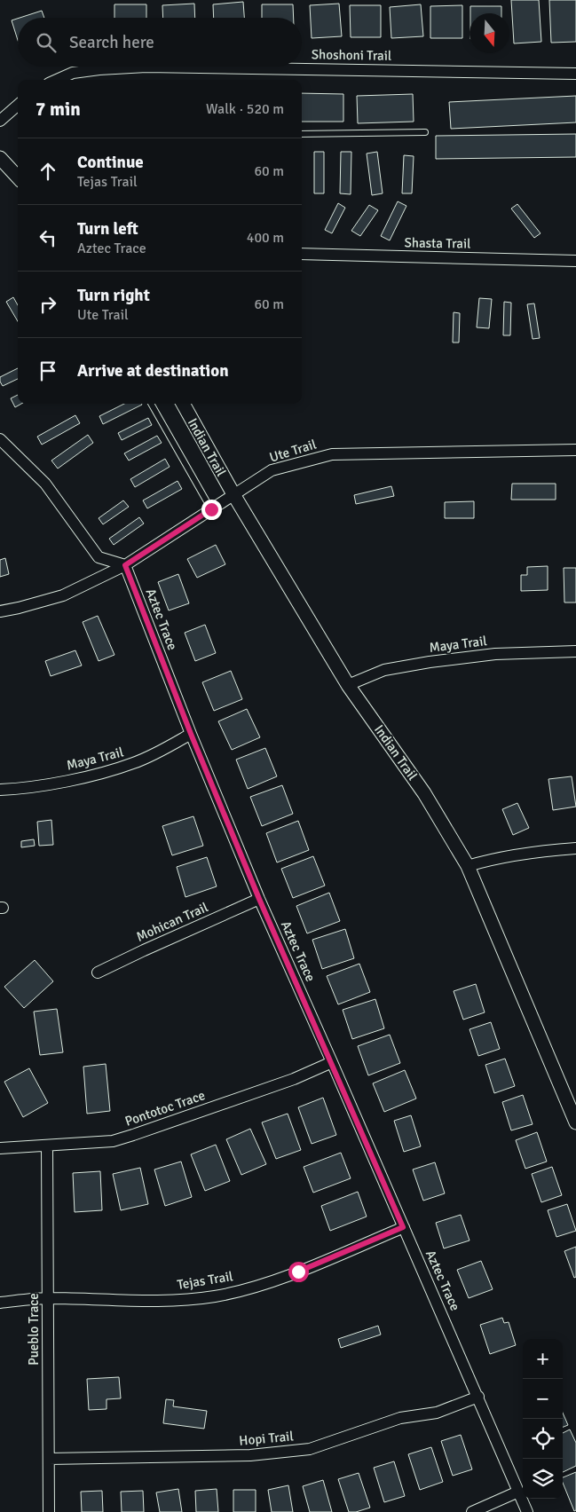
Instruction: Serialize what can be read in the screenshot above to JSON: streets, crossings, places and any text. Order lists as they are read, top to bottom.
{
  "streets": {
    "street": [
      "Shoshoni Trail",
      "Shasta Trail",
      "Indian Trail",
      "Ute Trail",
      "Aztec Trace",
      "Maya Trail",
      "Mohican Trail",
      "Pontotoc Trace",
      "Tejas Trail",
      "Pueblo Trace",
      "Hopi Trail"
    ]
  },
  "crossings": [
    ["Indian Trail", "Ute Trail"],
    ["Indian Trail", "Maya Trail"],
    ["Ute Trail", "Aztec Trace"],
    ["Aztec Trace", "Maya Trail"],
    ["Aztec Trace", "Mohican Trail"],
    ["Aztec Trace", "Pontotoc Trace"],
    ["Aztec Trace", "Tejas Trail"],
    ["Aztec Trace", "Hopi Trail"],
    ["Pontotoc Trace", "Pueblo Trace"],
    ["Tejas Trail", "Pueblo Trace"],
    ["Pueblo Trace", "Hopi Trail"]
  ],
  "north": "bottom",
  "page": {
    "search": "Search here",
    "heading": ["7 min", "Walk · 520 m"],
    "list": [
      ["Continue", "Tejas Trail", "60 m"],
      ["Turn left", "Aztec Trace", "400 m"],
      ["Turn right", "Ute Trail", "60 m"],
      "Arrive at destination"
    ],
    "map_buttons": ["+", "−"]
  }
}
